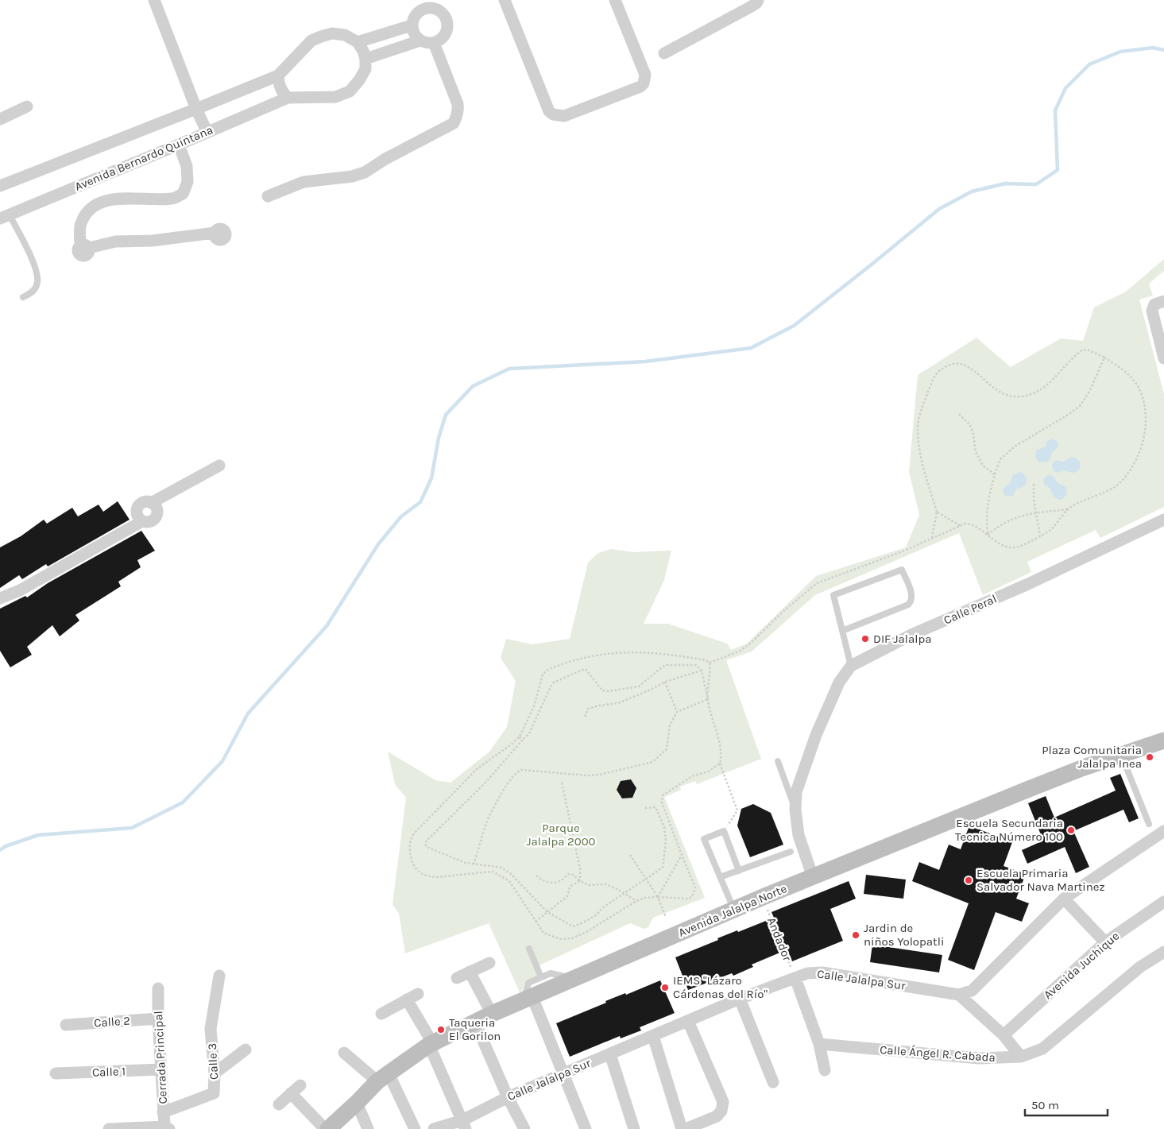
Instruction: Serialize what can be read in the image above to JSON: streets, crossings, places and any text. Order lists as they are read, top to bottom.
{
  "streets": {
    "street": [
      "Avenida Bernardo Quintana",
      "Calle Peral",
      "Avenida Jalalpa Norte",
      "Avenida Juchique",
      "Calle Jalalpa Sur",
      "Calle 2",
      "Calle Ángel R. Cabada",
      "Cerrada Principal",
      "Calle 3",
      "Calle 1"
    ],
    "path": ["Andador"]
  },
  "crossings": [
    ["Calle Peral", "Avenida Jalalpa Norte"],
    ["Andador", "Calle Jalalpa Sur"],
    ["Calle 2", "Cerrada Principal"],
    ["Cerrada Principal", "Calle 3"],
    ["Cerrada Principal", "Calle 1"]
  ],
  "parks": ["Parque Jalalpa 2000"],
  "places": [
    "DIF Jalalpa",
    "Plaza Comunitaria Jalalpa Inea",
    "Escuela Secundaria Tecnica Número 100",
    "Escuela Primaria Salvador Nava Martinez",
    "Jardin de niños Yolopatli",
    "IEMS \"Lázaro Cárdenas del Río\"",
    "Taqueria El Gorilon"
  ],
  "scale_bar": "50 m"
}
